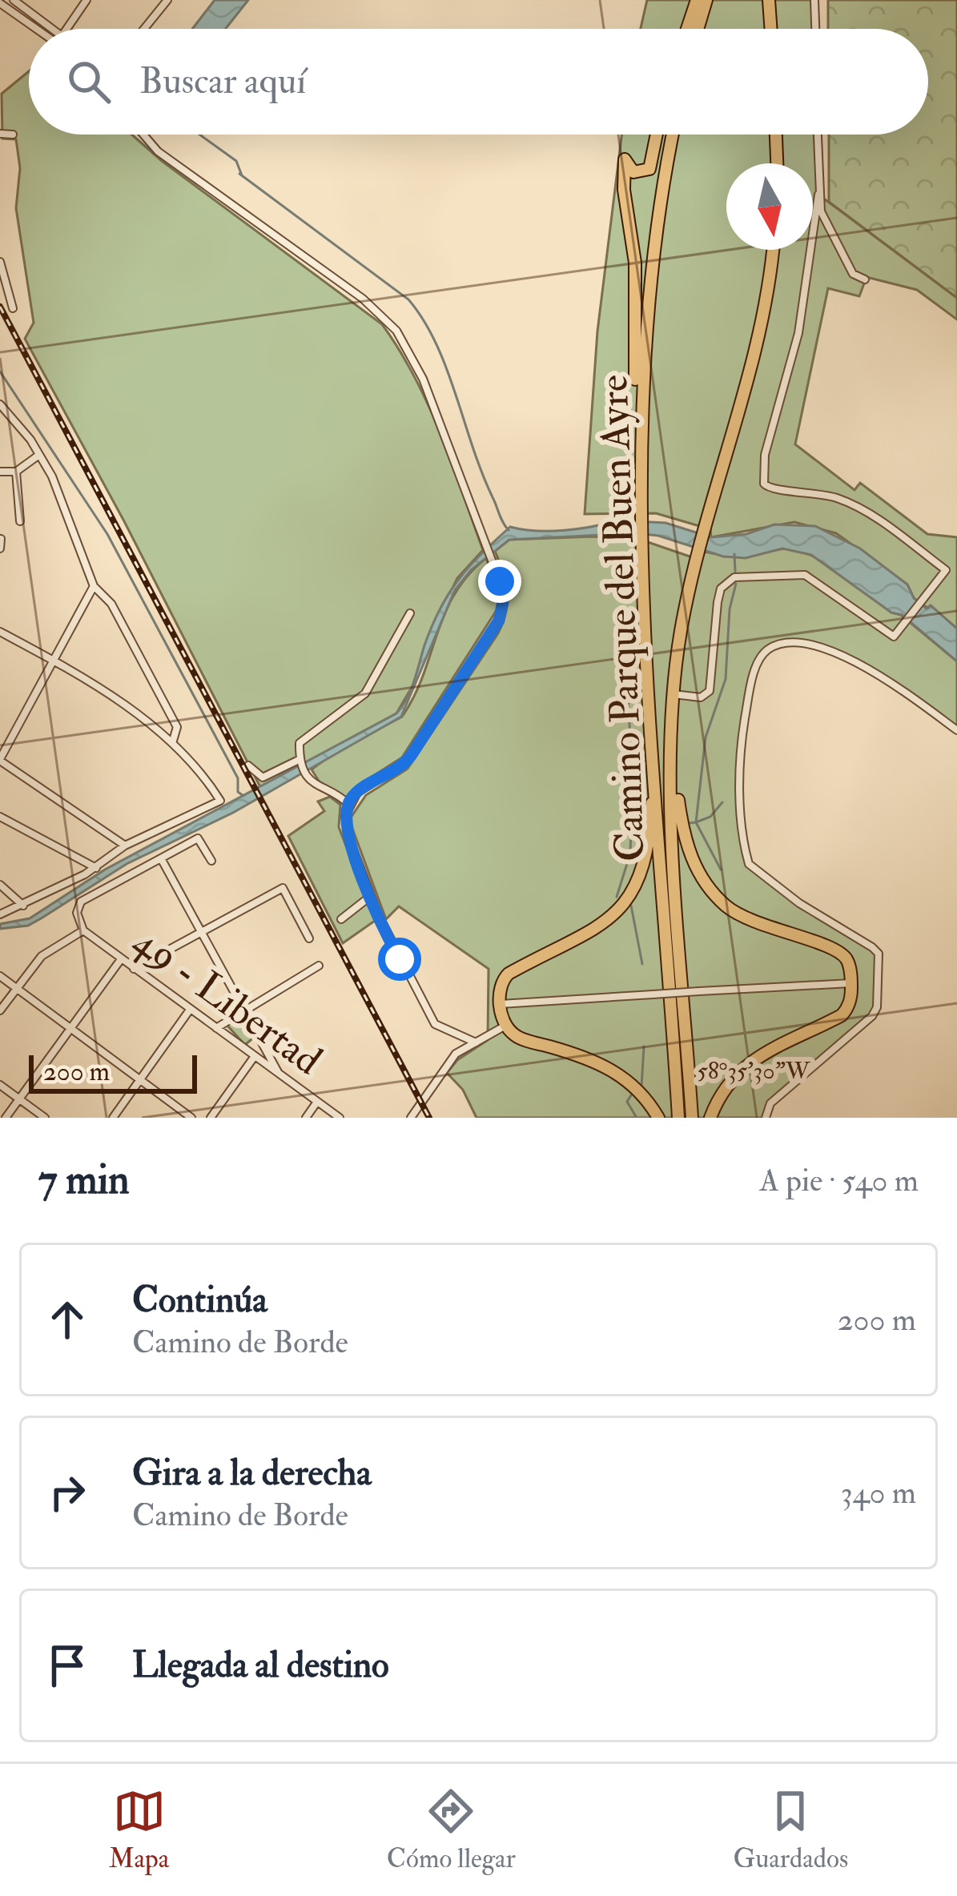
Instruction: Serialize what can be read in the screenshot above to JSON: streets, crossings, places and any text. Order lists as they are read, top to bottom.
{
  "streets": {
    "highway": ["Camino Parque del Buen Ayre"],
    "street": ["49 - Libertad"]
  },
  "scale_bar": "200 m",
  "north": "bottom",
  "page": {
    "search": "Buscar aquí",
    "scale": "200 m",
    "heading": ["7 min", "A pie · 540 m"],
    "list": [
      ["Continúa", "Camino de Borde", "200 m"],
      ["Gira a la derecha", "Camino de Borde", "340 m"],
      "Llegada al destino"
    ],
    "nav": ["Mapa", "Cómo llegar", "Guardados"]
  },
  "coordinates": ["58°35'30\"W"]
}
